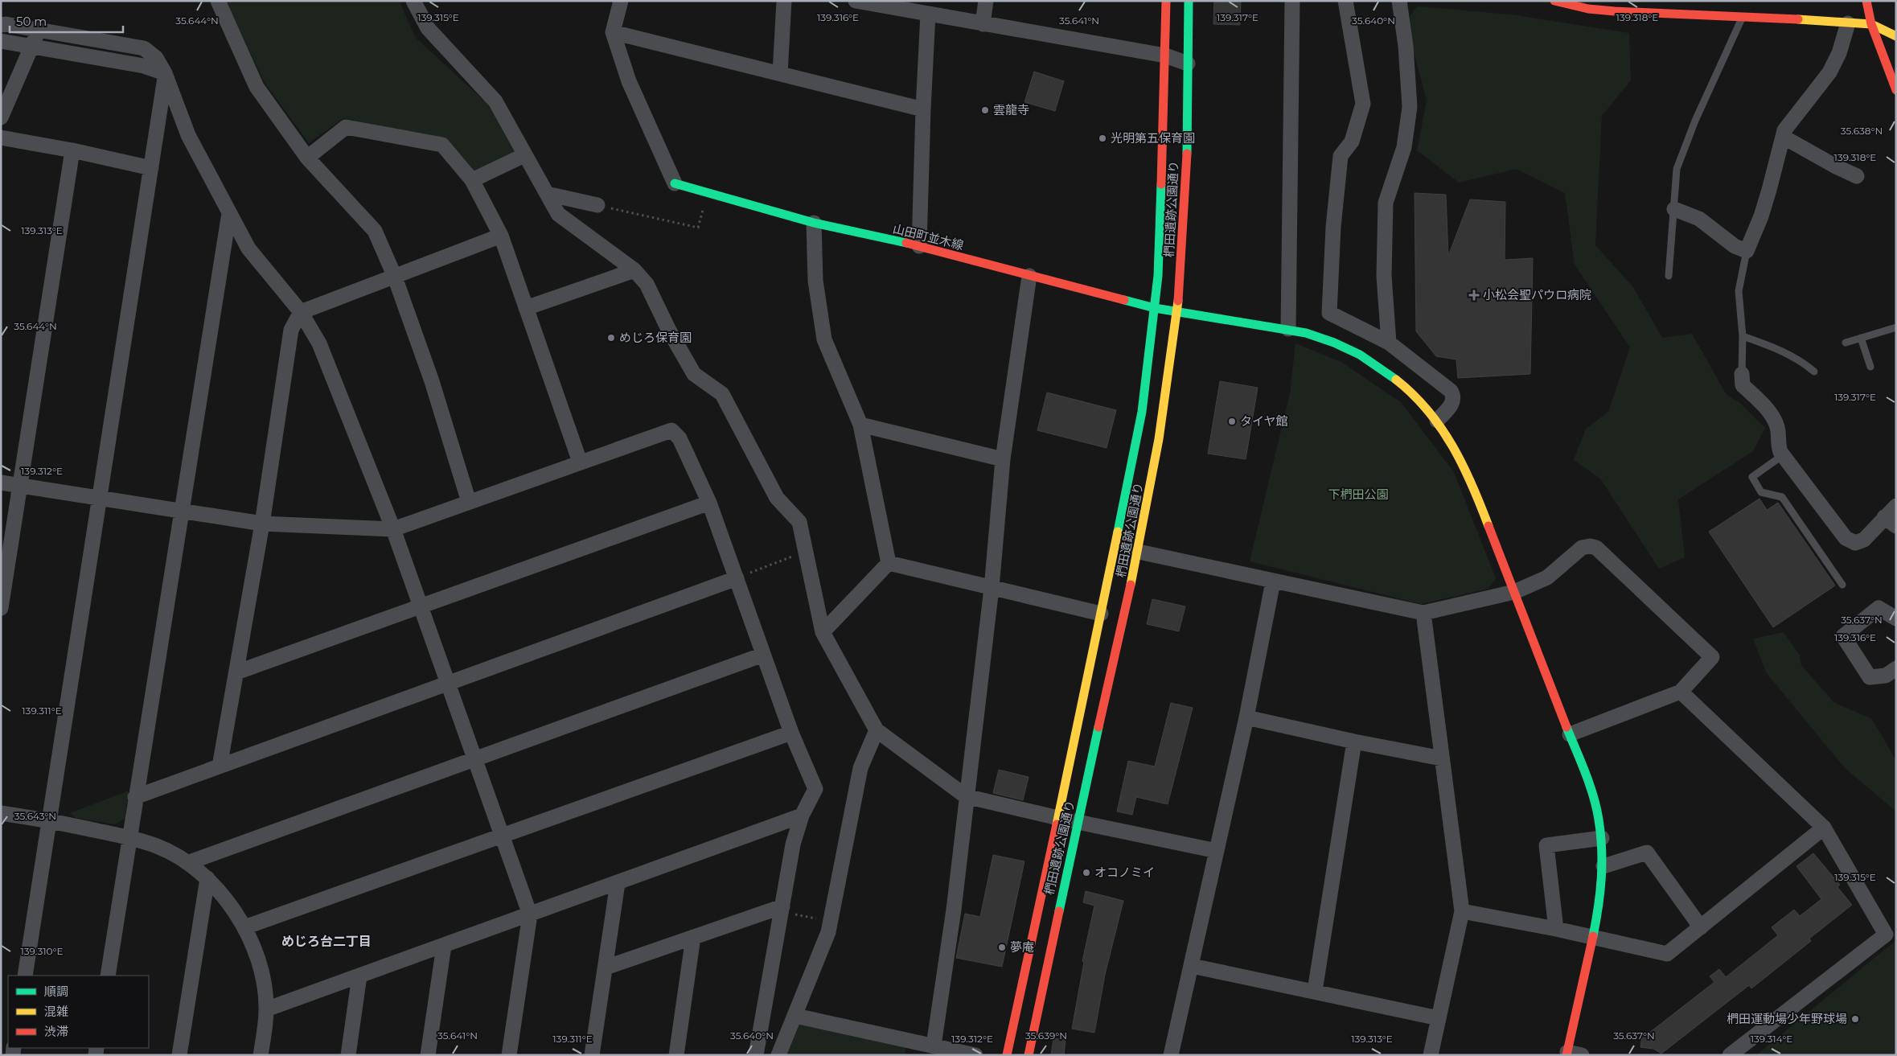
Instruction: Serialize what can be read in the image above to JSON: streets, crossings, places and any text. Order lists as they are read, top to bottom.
{
  "streets": {
    "street": ["椚田遺跡公園通り", "山田町並木線"]
  },
  "crossings": [
    ["椚田遺跡公園通り", "山田町並木線"]
  ],
  "districts": ["めじろ台二丁目"],
  "parks": ["下椚田公園"],
  "places": {
    "other": [
      "雲龍寺",
      "光明第五保育園",
      "めじろ保育園",
      "タイヤ館",
      "オコノミイ",
      "夢庵",
      "椚田運動場少年野球場"
    ],
    "health": ["小松会聖パウロ病院"]
  },
  "legend": ["順調", "混雑", "渋滞"],
  "scale_bar": "50 m",
  "coordinates": [
    "139.315°E",
    "139.316°E",
    "139.317°E",
    "139.318°E",
    "35.644°N",
    "35.641°N",
    "35.640°N",
    "35.638°N",
    "139.313°E",
    "139.312°E",
    "35.637°N",
    "139.311°E",
    "35.643°N",
    "139.310°E",
    "35.639°N",
    "139.314°E"
  ]
}
